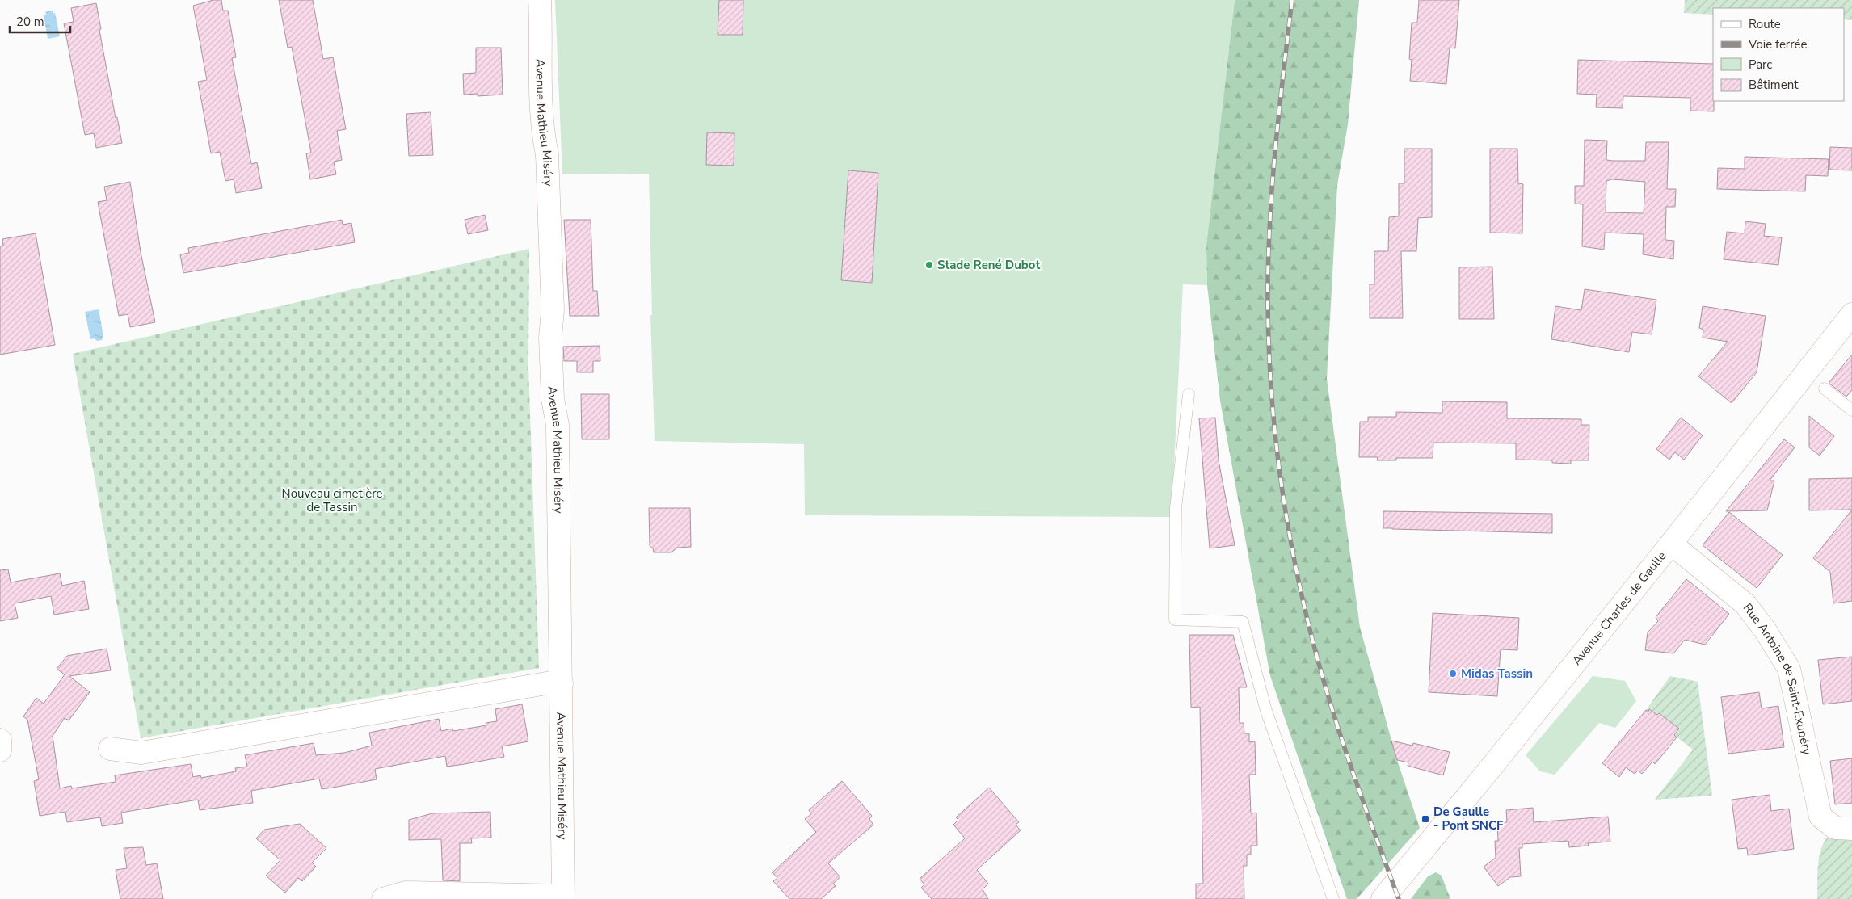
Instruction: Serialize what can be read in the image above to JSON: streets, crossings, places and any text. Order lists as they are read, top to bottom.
{
  "streets": {
    "street": ["Avenue Mathieu Miséry", "Avenue Charles de Gaulle", "Rue Antoine de Saint-Exupéry"]
  },
  "crossings": [
    ["Avenue Charles de Gaulle", "Rue Antoine de Saint-Exupéry"]
  ],
  "parks": ["Nouveau cimetière de Tassin"],
  "places": {
    "other": ["Stade René Dubot", "Midas Tassin"],
    "transit": ["De Gaulle - Pont SNCF"]
  },
  "legend": [
    "Route",
    "Voie ferrée",
    "Parc",
    "Bâtiment"
  ],
  "scale_bar": "20 m"
}
